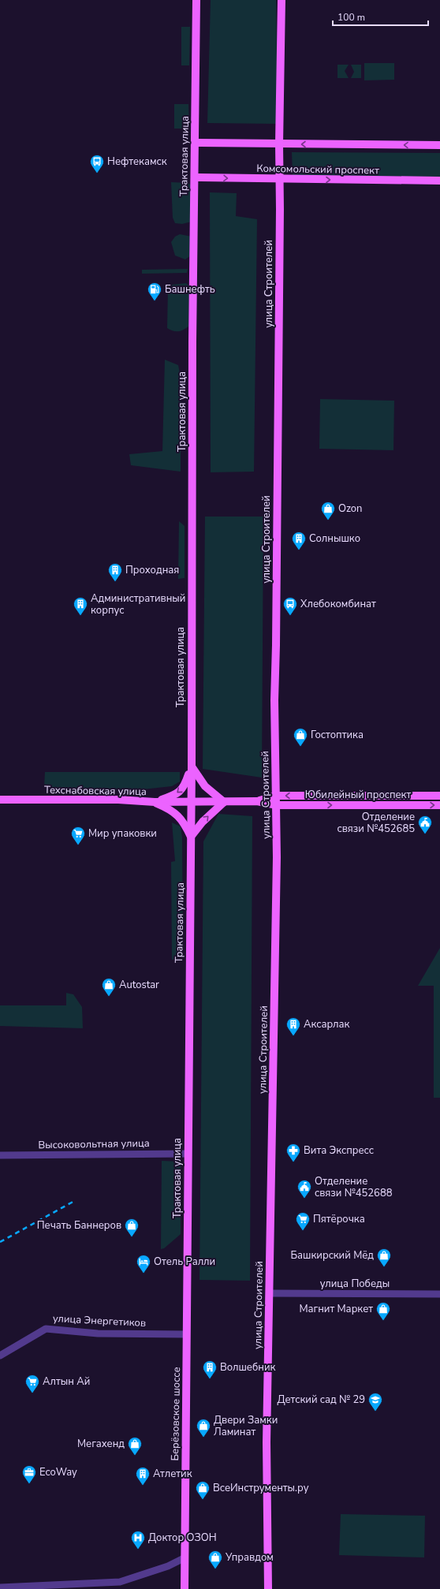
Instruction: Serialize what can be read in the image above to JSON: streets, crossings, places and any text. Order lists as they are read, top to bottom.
{
  "streets": {
    "main road": [
      "Трактовая улица",
      "Комсомольский проспект",
      "улица Строителей",
      "Техснабовская улица",
      "Юбилейный проспект",
      "Берёзовское шоссе"
    ],
    "street": ["Высоковольтная улица", "улица Победы", "улица Энергетиков"]
  },
  "crossings": [
    ["Трактовая улица", "Комсомольский проспект"],
    ["Трактовая улица", "Техснабовская улица"],
    ["Трактовая улица", "Высоковольтная улица"],
    ["Трактовая улица", "улица Энергетиков"],
    ["Трактовая улица", "Берёзовское шоссе"],
    ["Комсомольский проспект", "улица Строителей"],
    ["улица Строителей", "Юбилейный проспект"],
    ["улица Строителей", "улица Победы"],
    ["Техснабовская улица", "Юбилейный проспект"],
    ["улица Энергетиков", "Берёзовское шоссе"]
  ],
  "places": {
    "bus stop": ["Нефтекамск", "Хлебокомбинат"],
    "fuel station": ["Башнефть"],
    "shop": [
      "Ozon",
      "Гостоптика",
      "Autostar",
      "Печать Баннеров",
      "Башкирский Мёд",
      "Магнит Маркет",
      "Двери Замки Ламинат",
      "Мегахенд",
      "ВсеИнструменты.ру",
      "Управдом"
    ],
    "building": [
      "Солнышко",
      "Проходная",
      "Административный корпус",
      "Аксарлак",
      "Волшебник",
      "Атлетик"
    ],
    "public building": ["Отделение связи №452685", "Отделение связи №452688"],
    "supermarket": ["Мир упаковки", "Пятёрочка", "Алтын Ай"],
    "pharmacy": ["Вита Экспресс"],
    "hotel": ["Отель Ралли"],
    "school or university": ["Детский сад № 29"],
    "office": ["EcoWay"],
    "hospital": ["Доктор ОЗОН"]
  },
  "scale_bar": "100 m"
}
